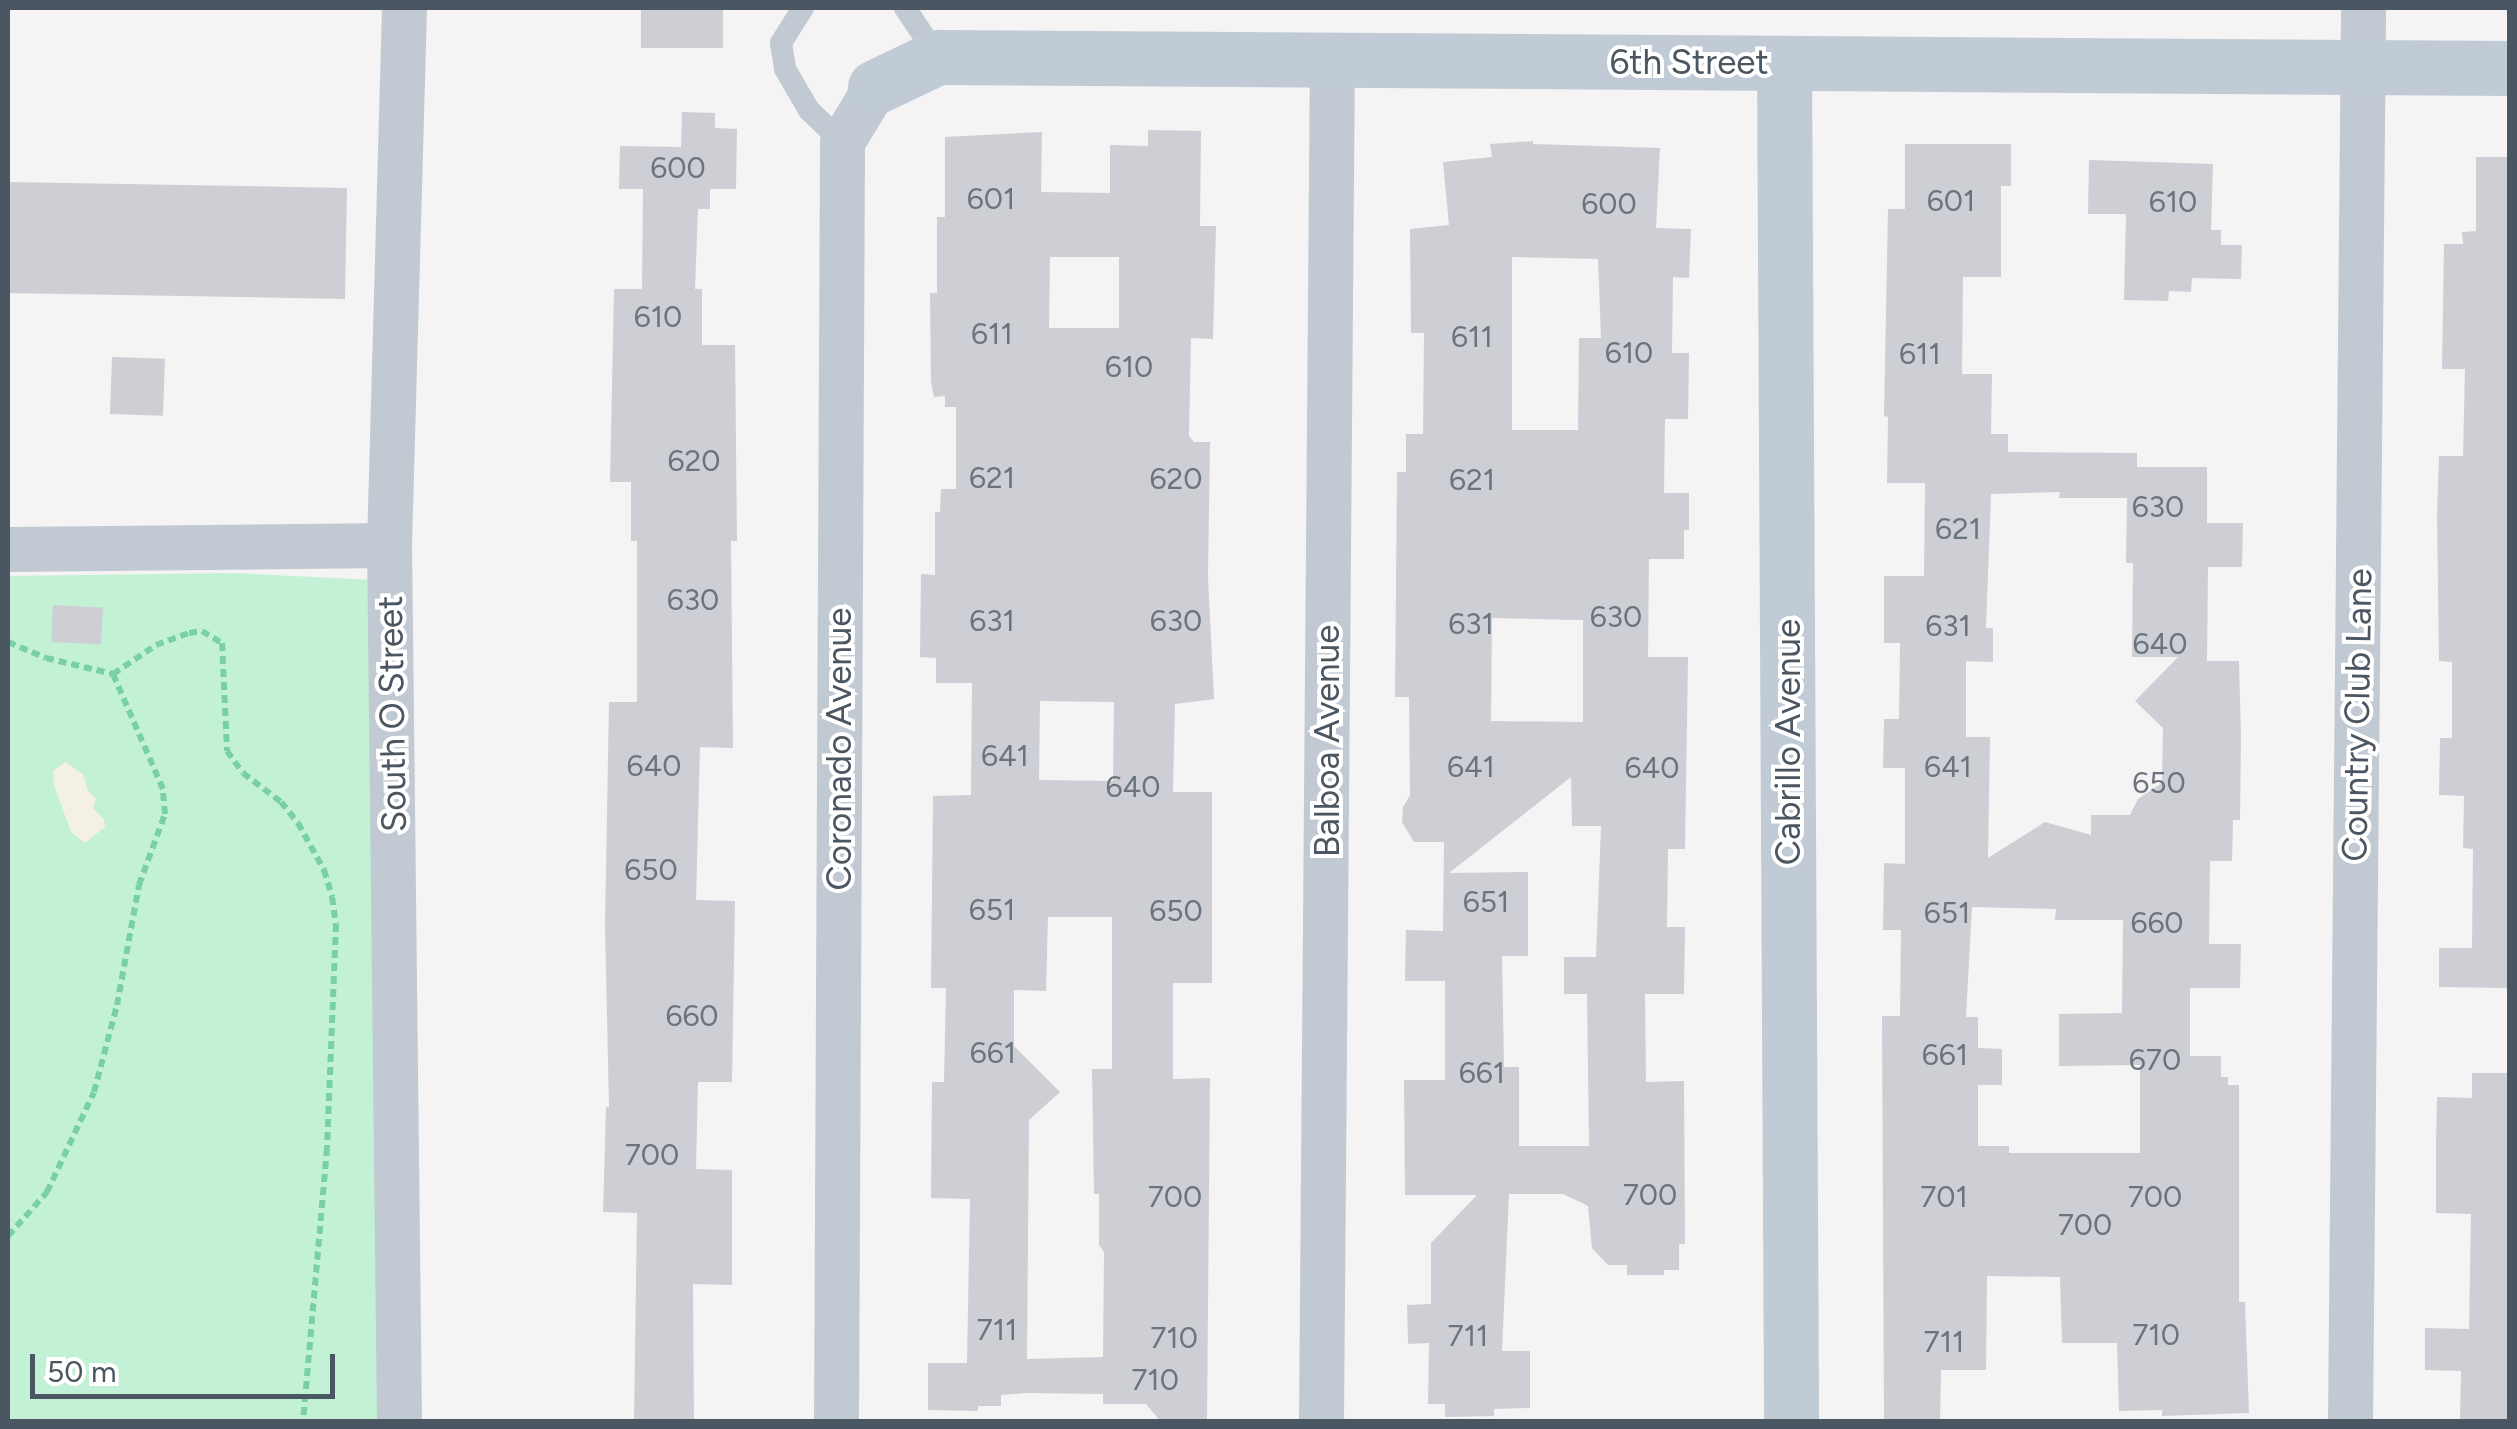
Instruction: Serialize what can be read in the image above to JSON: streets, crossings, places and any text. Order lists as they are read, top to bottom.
{
  "streets": {
    "street": [
      "6th Street",
      "South O Street",
      "Country Club Lane",
      "Balboa Avenue",
      "Cabrillo Avenue",
      "Coronado Avenue"
    ]
  },
  "crossings": [
    ["6th Street", "Country Club Lane"],
    ["6th Street", "Balboa Avenue"],
    ["6th Street", "Cabrillo Avenue"]
  ],
  "house_numbers": [
    "600",
    "601",
    "601",
    "610",
    "600",
    "610",
    "611",
    "611",
    "610",
    "611",
    "610",
    "620",
    "621",
    "620",
    "621",
    "630",
    "621",
    "630",
    "630",
    "631",
    "630",
    "631",
    "631",
    "640",
    "641",
    "640",
    "641",
    "641",
    "640",
    "650",
    "640",
    "650",
    "651",
    "651",
    "650",
    "651",
    "660",
    "660",
    "661",
    "661",
    "670",
    "661",
    "700",
    "700",
    "700",
    "701",
    "700",
    "700",
    "711",
    "710",
    "711",
    "710",
    "711",
    "710"
  ],
  "scale_bar": "50 m"
}
